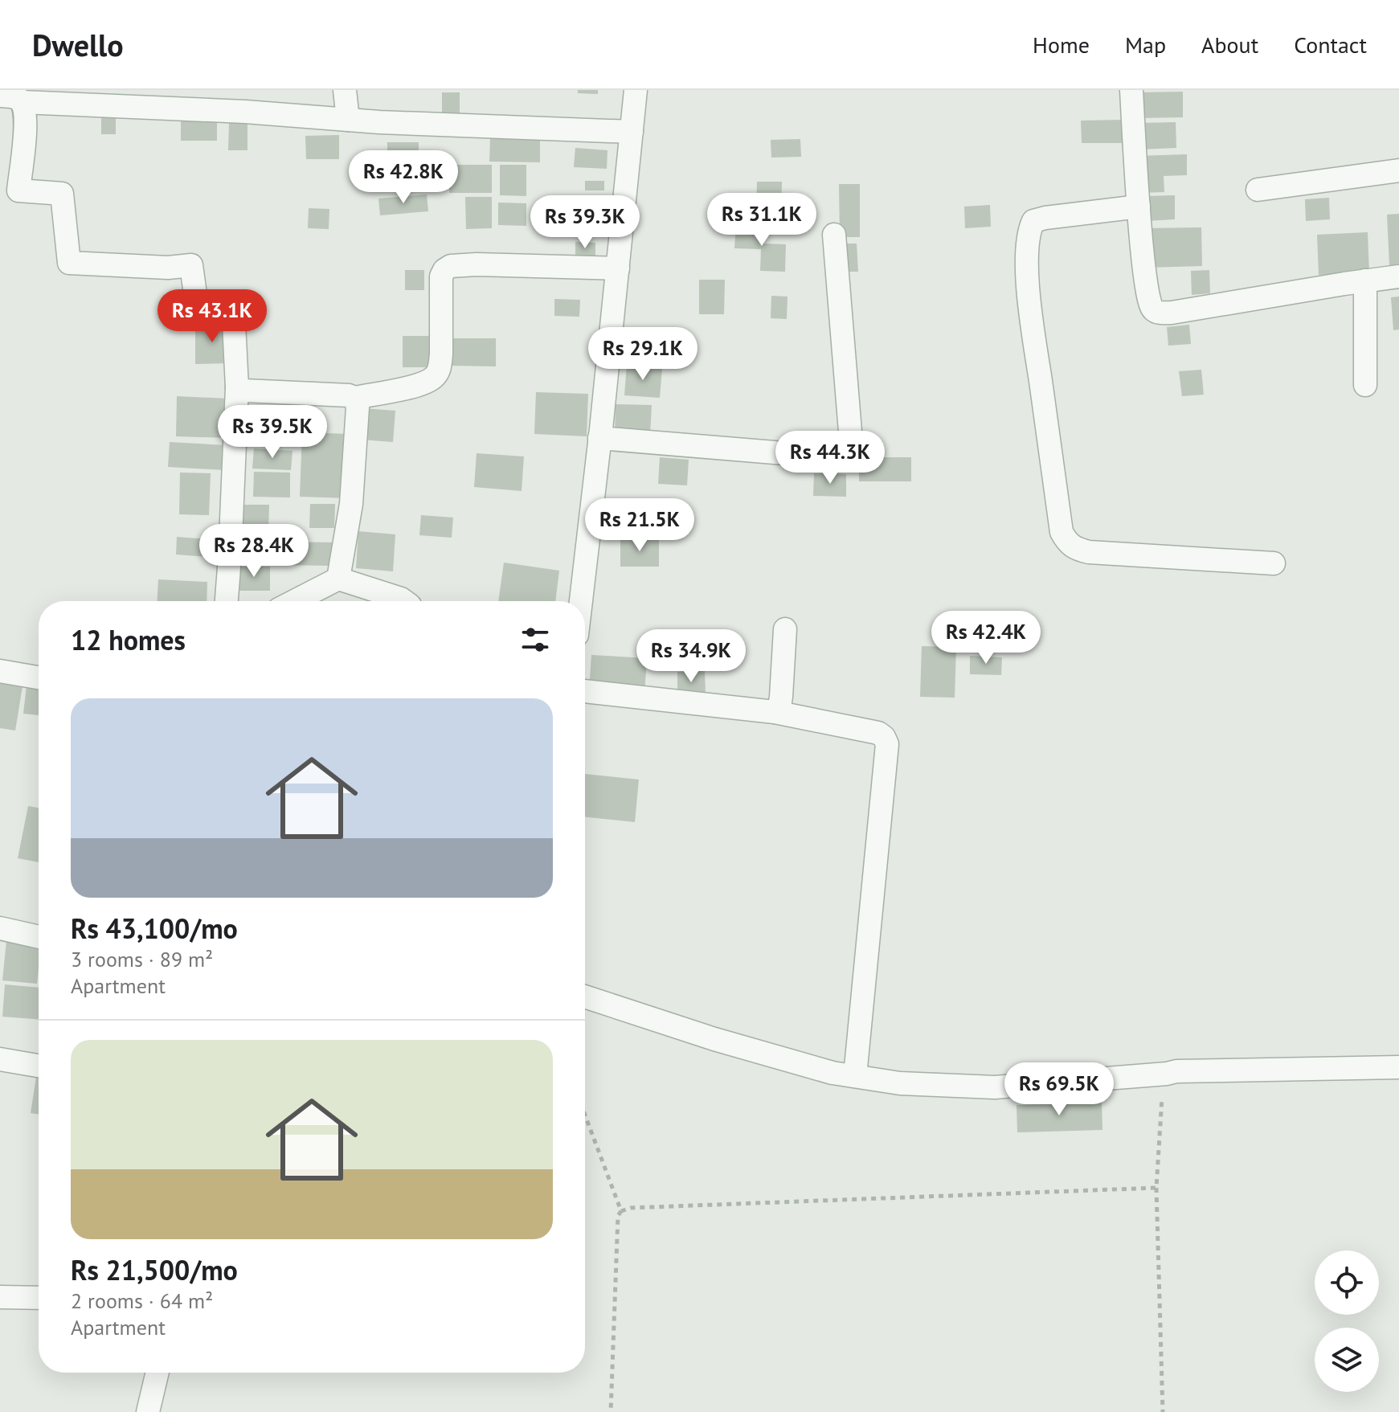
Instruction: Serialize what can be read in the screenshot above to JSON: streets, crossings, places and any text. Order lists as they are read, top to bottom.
{
  "page": {
    "header": "Dwello",
    "nav": [
      "Home",
      "Map",
      "About",
      "Contact"
    ],
    "price": [
      "Rs 42.8K",
      "Rs 31.1K",
      "Rs 39.3K",
      "Rs 43.1K",
      "Rs 29.1K",
      "Rs 39.5K",
      "Rs 44.3K",
      "Rs 21.5K",
      "Rs 28.4K",
      "Rs 42.4K",
      "Rs 34.9K",
      "Rs 69.5K"
    ],
    "heading": "12 homes",
    "list": [
      {
        "name": "Rs 43,100/mo",
        "note": "3 rooms · 89 m² · Apartment"
      },
      {
        "name": "Rs 21,500/mo",
        "note": "2 rooms · 64 m² · Apartment"
      }
    ]
  }
}
